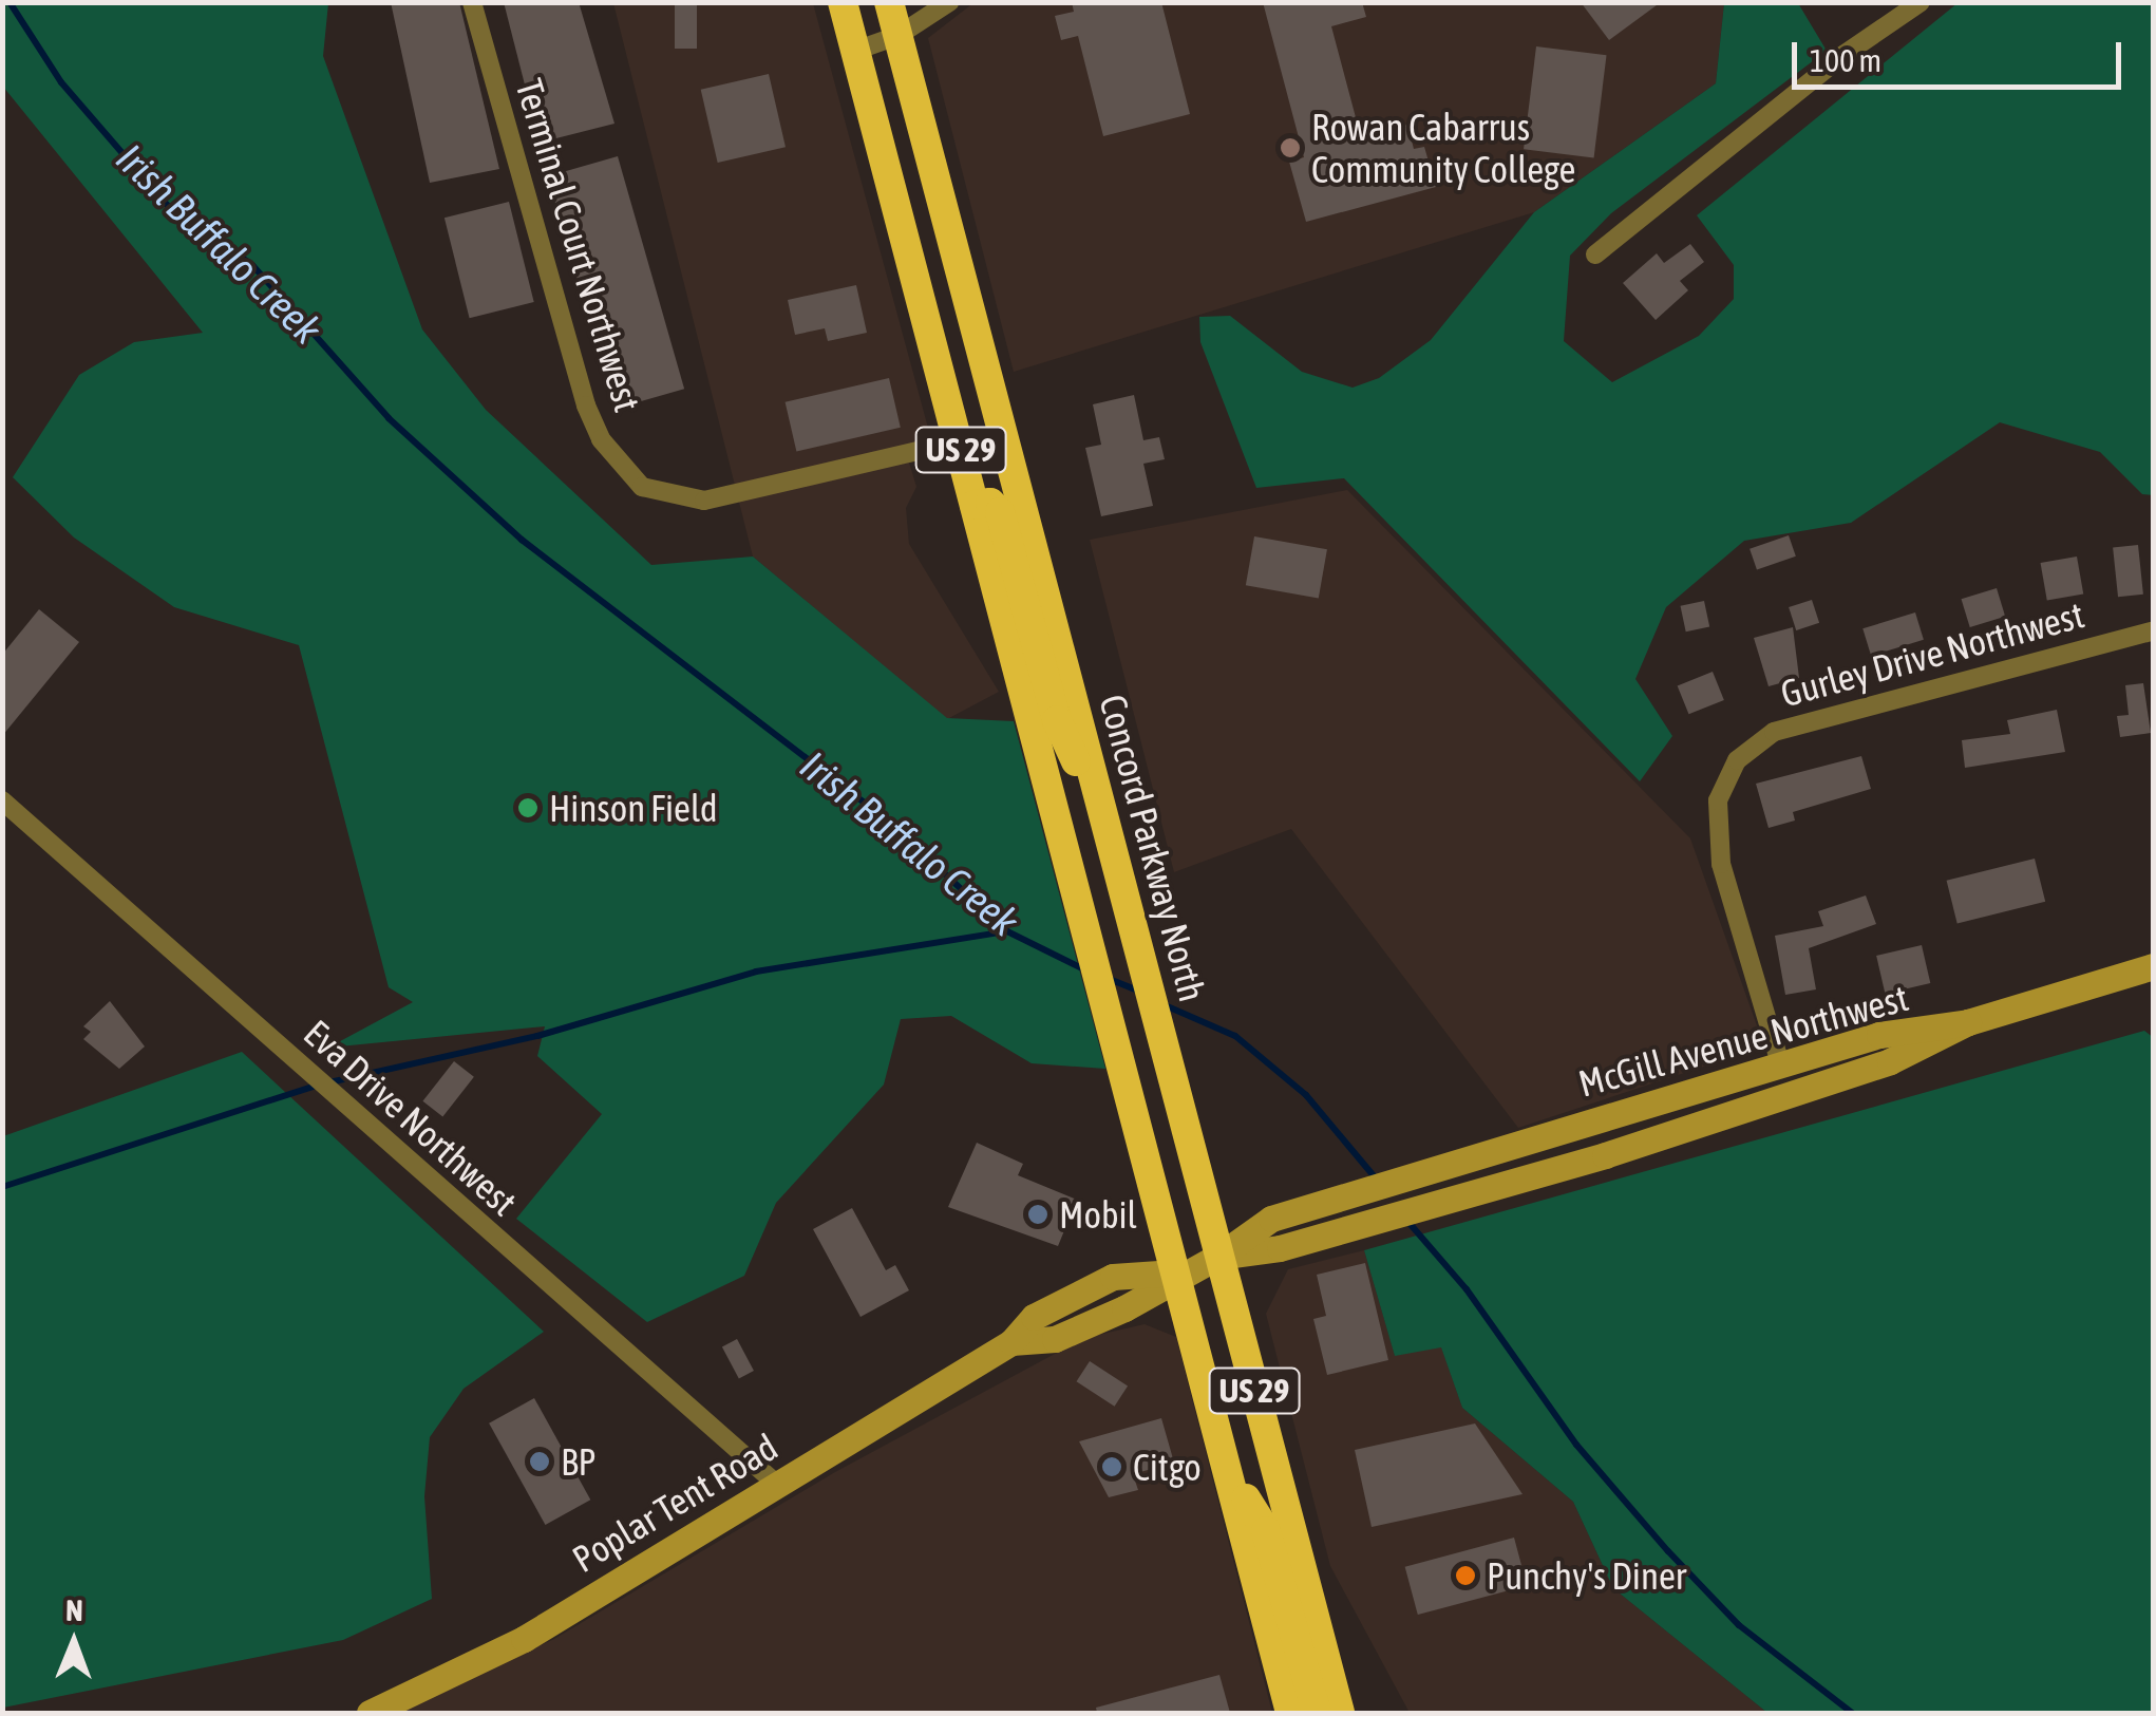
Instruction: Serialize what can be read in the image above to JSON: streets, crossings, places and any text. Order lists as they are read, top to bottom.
{
  "streets": {
    "highway": ["US 29", "Concord Parkway North"],
    "main road": ["McGill Avenue Northwest", "Poplar Tent Road"],
    "street": ["Terminal Court Northwest", "Gurley Drive Northwest", "Eva Drive Northwest"]
  },
  "crossings": [
    ["Terminal Court Northwest", "US 29"],
    ["US 29", "McGill Avenue Northwest"],
    ["US 29", "Poplar Tent Road"],
    ["Gurley Drive Northwest", "McGill Avenue Northwest"],
    ["Concord Parkway North", "McGill Avenue Northwest"],
    ["McGill Avenue Northwest", "Poplar Tent Road"],
    ["Eva Drive Northwest", "Poplar Tent Road"]
  ],
  "water": ["Irish Buffalo Creek"],
  "places": [
    "Rowan Cabarrus Community College",
    "Hinson Field",
    "Mobil",
    "BP",
    "Citgo",
    "Punchy's Diner"
  ],
  "scale_bar": "100 m",
  "north": "top"
}
